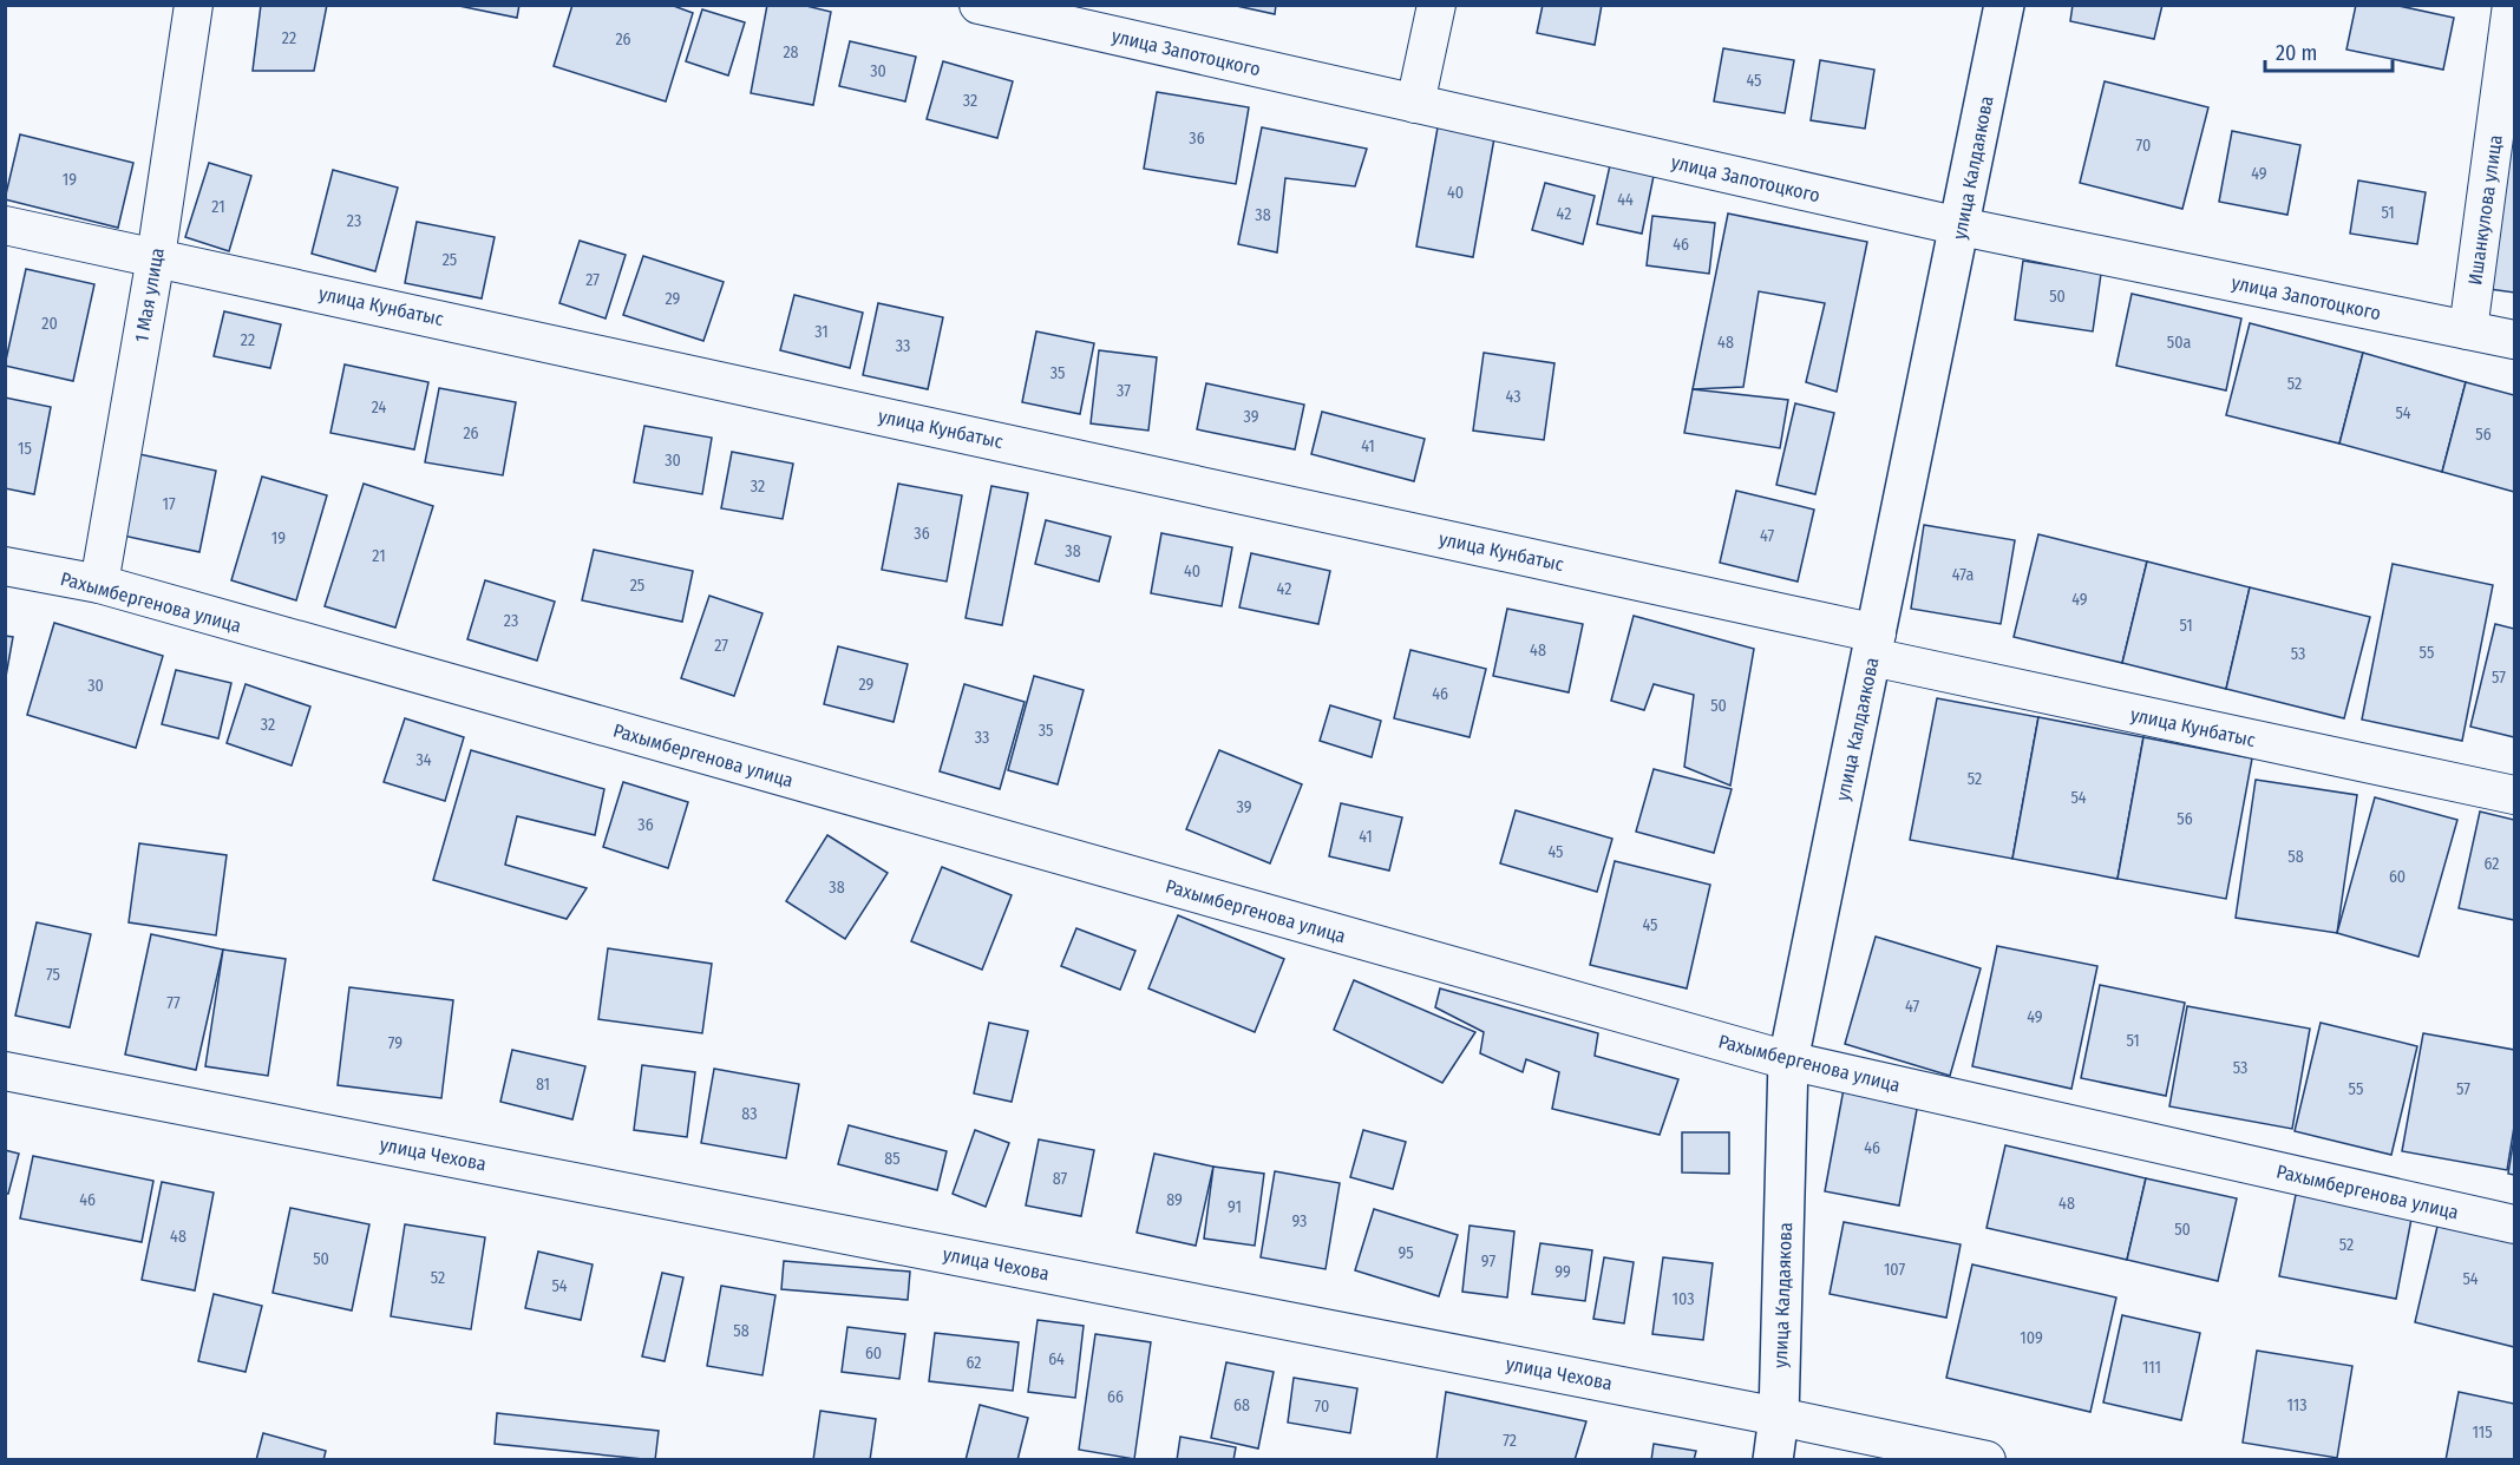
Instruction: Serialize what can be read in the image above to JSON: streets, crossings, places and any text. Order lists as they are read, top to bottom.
{
  "streets": {
    "street": [
      "улица Запотоцкого",
      "улица Калдаякова",
      "Ишанкулова улица",
      "1 Мая улица",
      "улица Кунбатыс",
      "Рахымбергенова улица",
      "улица Чехова"
    ]
  },
  "crossings": [
    ["улица Запотоцкого", "улица Калдаякова"],
    ["улица Запотоцкого", "Ишанкулова улица"],
    ["улица Калдаякова", "улица Кунбатыс"],
    ["улица Калдаякова", "Рахымбергенова улица"],
    ["улица Калдаякова", "улица Чехова"],
    ["1 Мая улица", "улица Кунбатыс"],
    ["1 Мая улица", "Рахымбергенова улица"]
  ],
  "house_numbers": [
    "22",
    "26",
    "28",
    "30",
    "45",
    "32",
    "36",
    "70",
    "49",
    "19",
    "40",
    "44",
    "21",
    "51",
    "42",
    "38",
    "23",
    "46",
    "25",
    "27",
    "50",
    "29",
    "20",
    "31",
    "22",
    "48",
    "50а",
    "33",
    "35",
    "52",
    "37",
    "43",
    "24",
    "54",
    "39",
    "26",
    "56",
    "41",
    "15",
    "30",
    "32",
    "17",
    "36",
    "47",
    "19",
    "38",
    "21",
    "40",
    "47а",
    "25",
    "42",
    "49",
    "23",
    "51",
    "27",
    "48",
    "55",
    "53",
    "57",
    "29",
    "30",
    "46",
    "50",
    "32",
    "35",
    "33",
    "34",
    "52",
    "54",
    "39",
    "56",
    "36",
    "41",
    "45",
    "58",
    "62",
    "60",
    "38",
    "45",
    "75",
    "77",
    "47",
    "49",
    "51",
    "79",
    "53",
    "81",
    "55",
    "57",
    "83",
    "46",
    "85",
    "87",
    "46",
    "89",
    "48",
    "91",
    "93",
    "50",
    "48",
    "52",
    "95",
    "50",
    "97",
    "107",
    "99",
    "52",
    "54",
    "54",
    "103",
    "58",
    "109",
    "60",
    "64",
    "62",
    "111",
    "66",
    "68",
    "113",
    "70",
    "115",
    "72"
  ],
  "scale_bar": "20 m"
}
